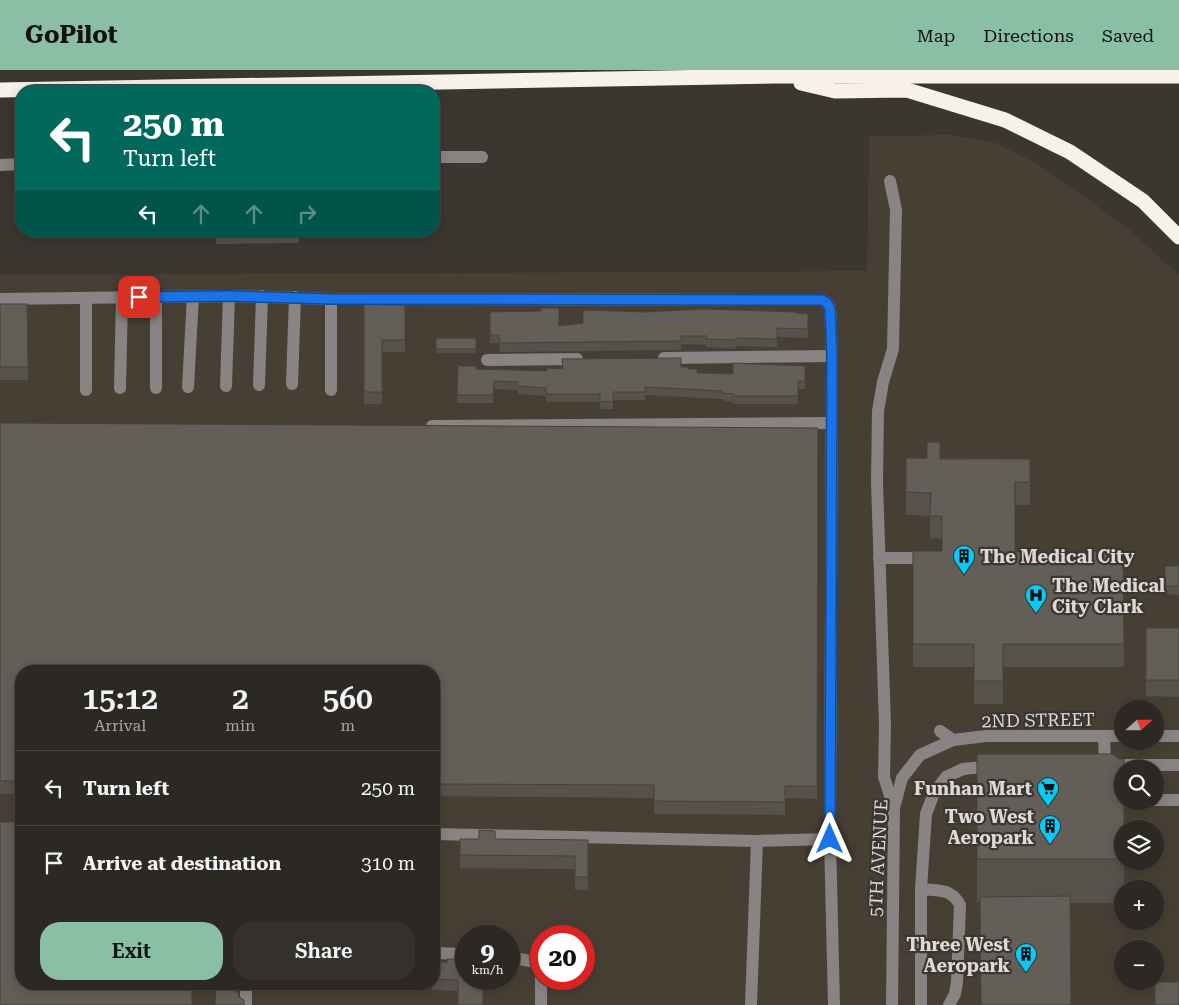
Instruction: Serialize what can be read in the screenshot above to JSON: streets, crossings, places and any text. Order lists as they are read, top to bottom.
{
  "streets": {
    "street": ["2ND STREET", "5TH AVENUE"]
  },
  "crossings": [
    ["2ND STREET", "5TH AVENUE"]
  ],
  "places": {
    "building": ["The Medical City", "Two West Aeropark", "Three West Aeropark"],
    "hospital": ["The Medical City Clark"],
    "supermarket": ["Funhan Mart"]
  },
  "north": "right",
  "page": {
    "header": "GoPilot",
    "nav": ["Map", "Directions", "Saved"],
    "turn": ["250 m", "Turn left"],
    "eta": [
      "15:12",
      "Arrival",
      "2",
      "min",
      "560",
      "m"
    ],
    "map_buttons": ["+", "−"],
    "list": [
      {
        "name": "Turn left",
        "value": "250 m"
      },
      {
        "name": "Arrive at destination",
        "value": "310 m"
      }
    ],
    "buttons": ["Exit", "Share"],
    "speed": "9 km/h",
    "limit": "20"
  }
}
